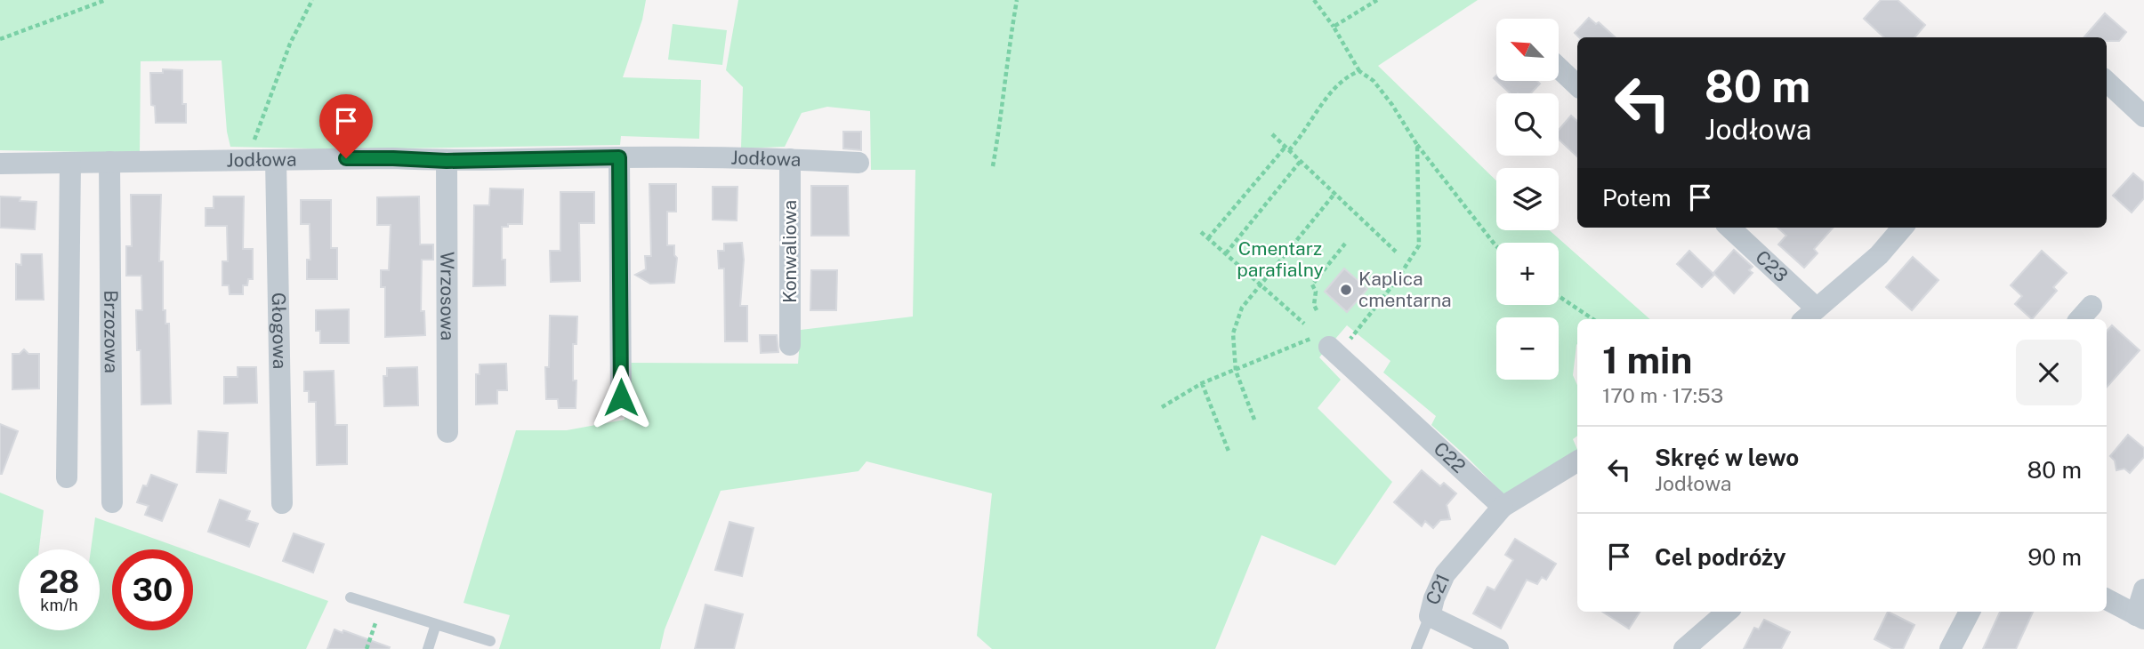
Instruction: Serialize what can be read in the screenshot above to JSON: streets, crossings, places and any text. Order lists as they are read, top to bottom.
{
  "streets": {
    "street": [
      "Jodłowa",
      "Konwaliowa",
      "C23",
      "Wrzosowa",
      "Głogowa",
      "Brzozowa",
      "C22",
      "C21"
    ]
  },
  "crossings": [
    ["Jodłowa", "Konwaliowa"],
    ["Jodłowa", "Wrzosowa"],
    ["Jodłowa", "Głogowa"],
    ["Jodłowa", "Brzozowa"],
    ["C22", "C21"]
  ],
  "parks": ["Cmentarz parafialny"],
  "places": ["Kaplica cmentarna"],
  "north": "top left",
  "page": {
    "map_buttons": ["+", "−"],
    "turn": ["80 m", "Jodłowa"],
    "then": "Potem",
    "heading": ["1 min", "170 m · 17:53"],
    "list": [
      {
        "name": "Skręć w lewo",
        "note": "Jodłowa",
        "value": "80 m"
      },
      {
        "name": "Cel podróży",
        "value": "90 m"
      }
    ],
    "speed": "28 km/h",
    "limit": "30"
  }
}
